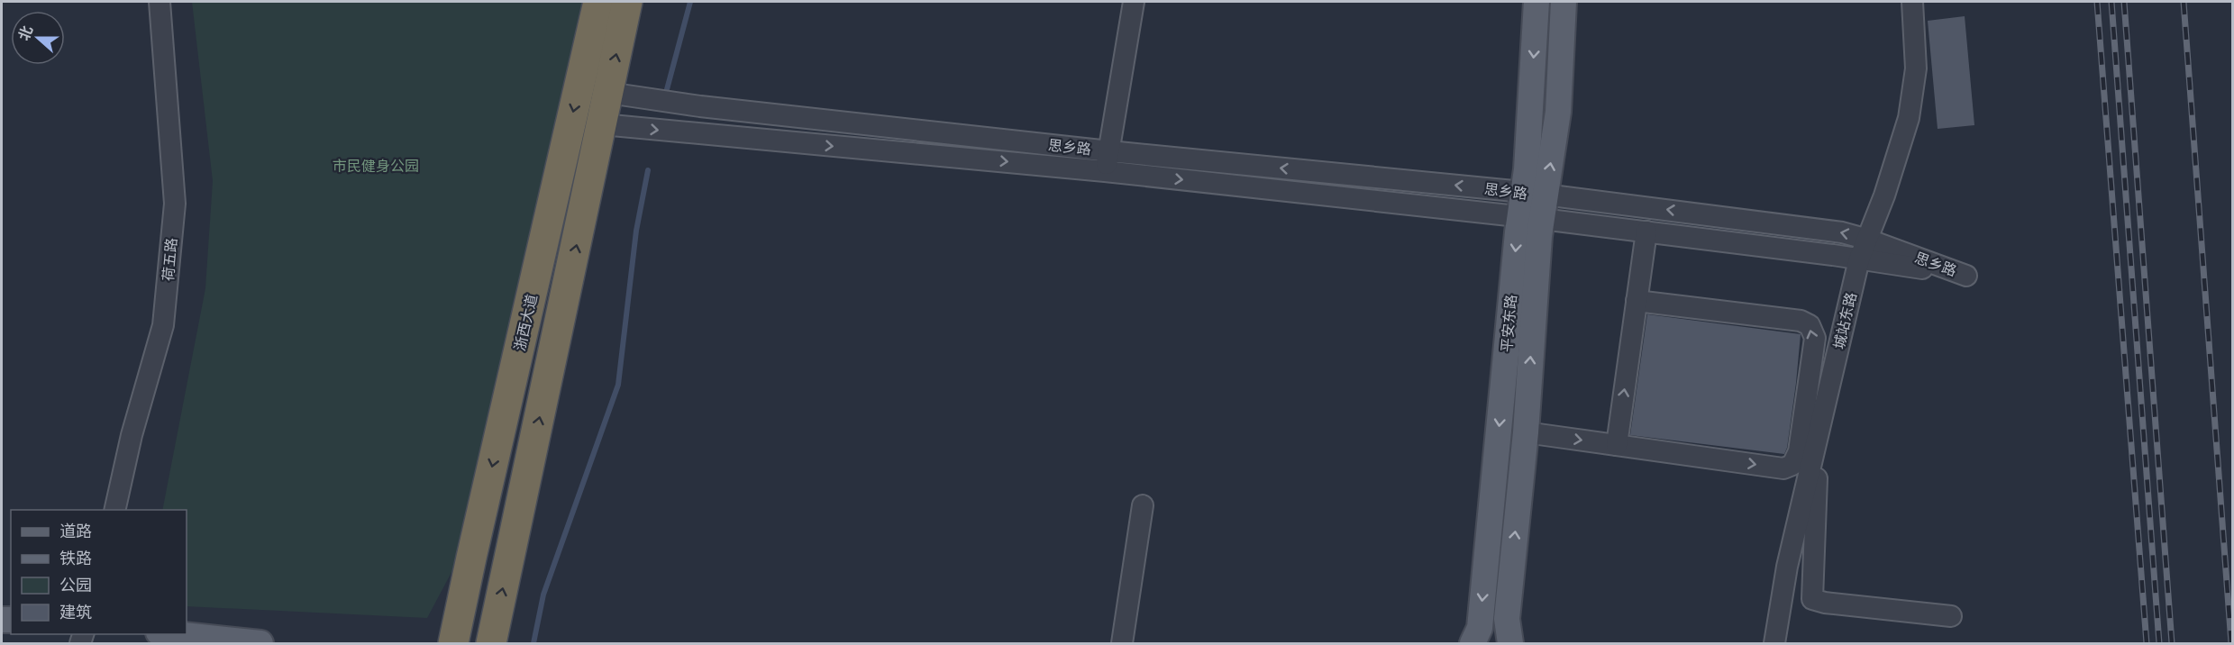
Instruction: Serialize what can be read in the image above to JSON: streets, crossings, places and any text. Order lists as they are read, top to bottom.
{
  "streets": {
    "highway": ["浙西大道"],
    "main road": ["平安东路"],
    "street": ["思乡路", "荷五路", "城站东路"]
  },
  "crossings": [
    ["思乡路", "城站东路"],
    ["思乡路", "平安东路"]
  ],
  "parks": ["市民健身公园"],
  "legend": [
    "道路",
    "铁路",
    "公园",
    "建筑"
  ],
  "north": "left"
}
